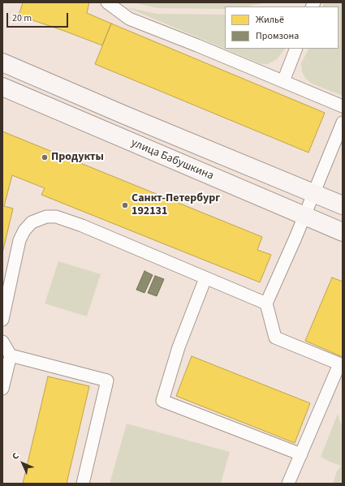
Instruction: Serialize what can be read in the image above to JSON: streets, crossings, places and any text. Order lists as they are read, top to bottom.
{
  "streets": {
    "main road": ["улица Бабушкина"]
  },
  "places": ["Продукты", "Санкт-Петербург 192131"],
  "legend": ["Жильё", "Промзона"],
  "scale_bar": "20 m",
  "north": "top left"
}
